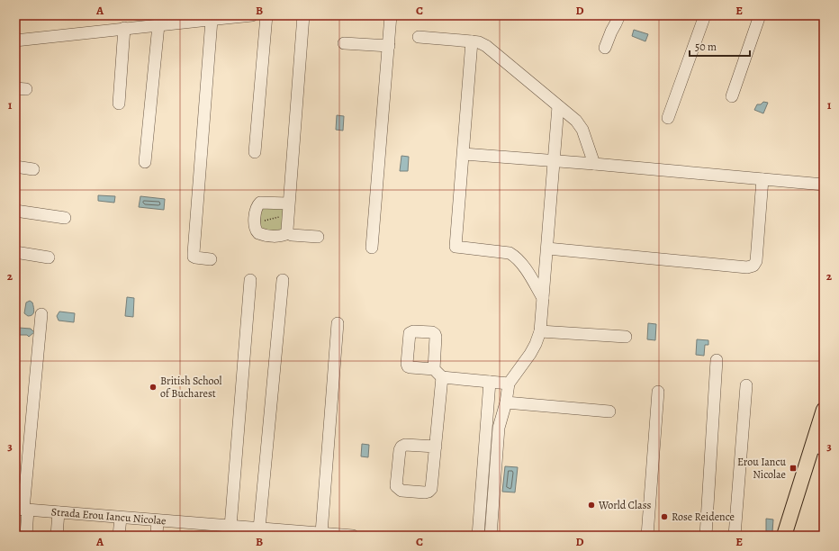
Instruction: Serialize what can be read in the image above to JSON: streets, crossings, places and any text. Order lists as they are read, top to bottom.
{
  "streets": {
    "street": ["Strada Erou Iancu Nicolae"]
  },
  "places": {
    "other": ["British School of Bucharest", "World Class", "Rose Reidence"],
    "transit": ["Erou Iancu Nicolae"]
  },
  "scale_bar": "50 m",
  "grid": {
    "columns": [
      "A",
      "B",
      "C",
      "D",
      "E"
    ],
    "rows": ["1", "2", "3"]
  }
}
